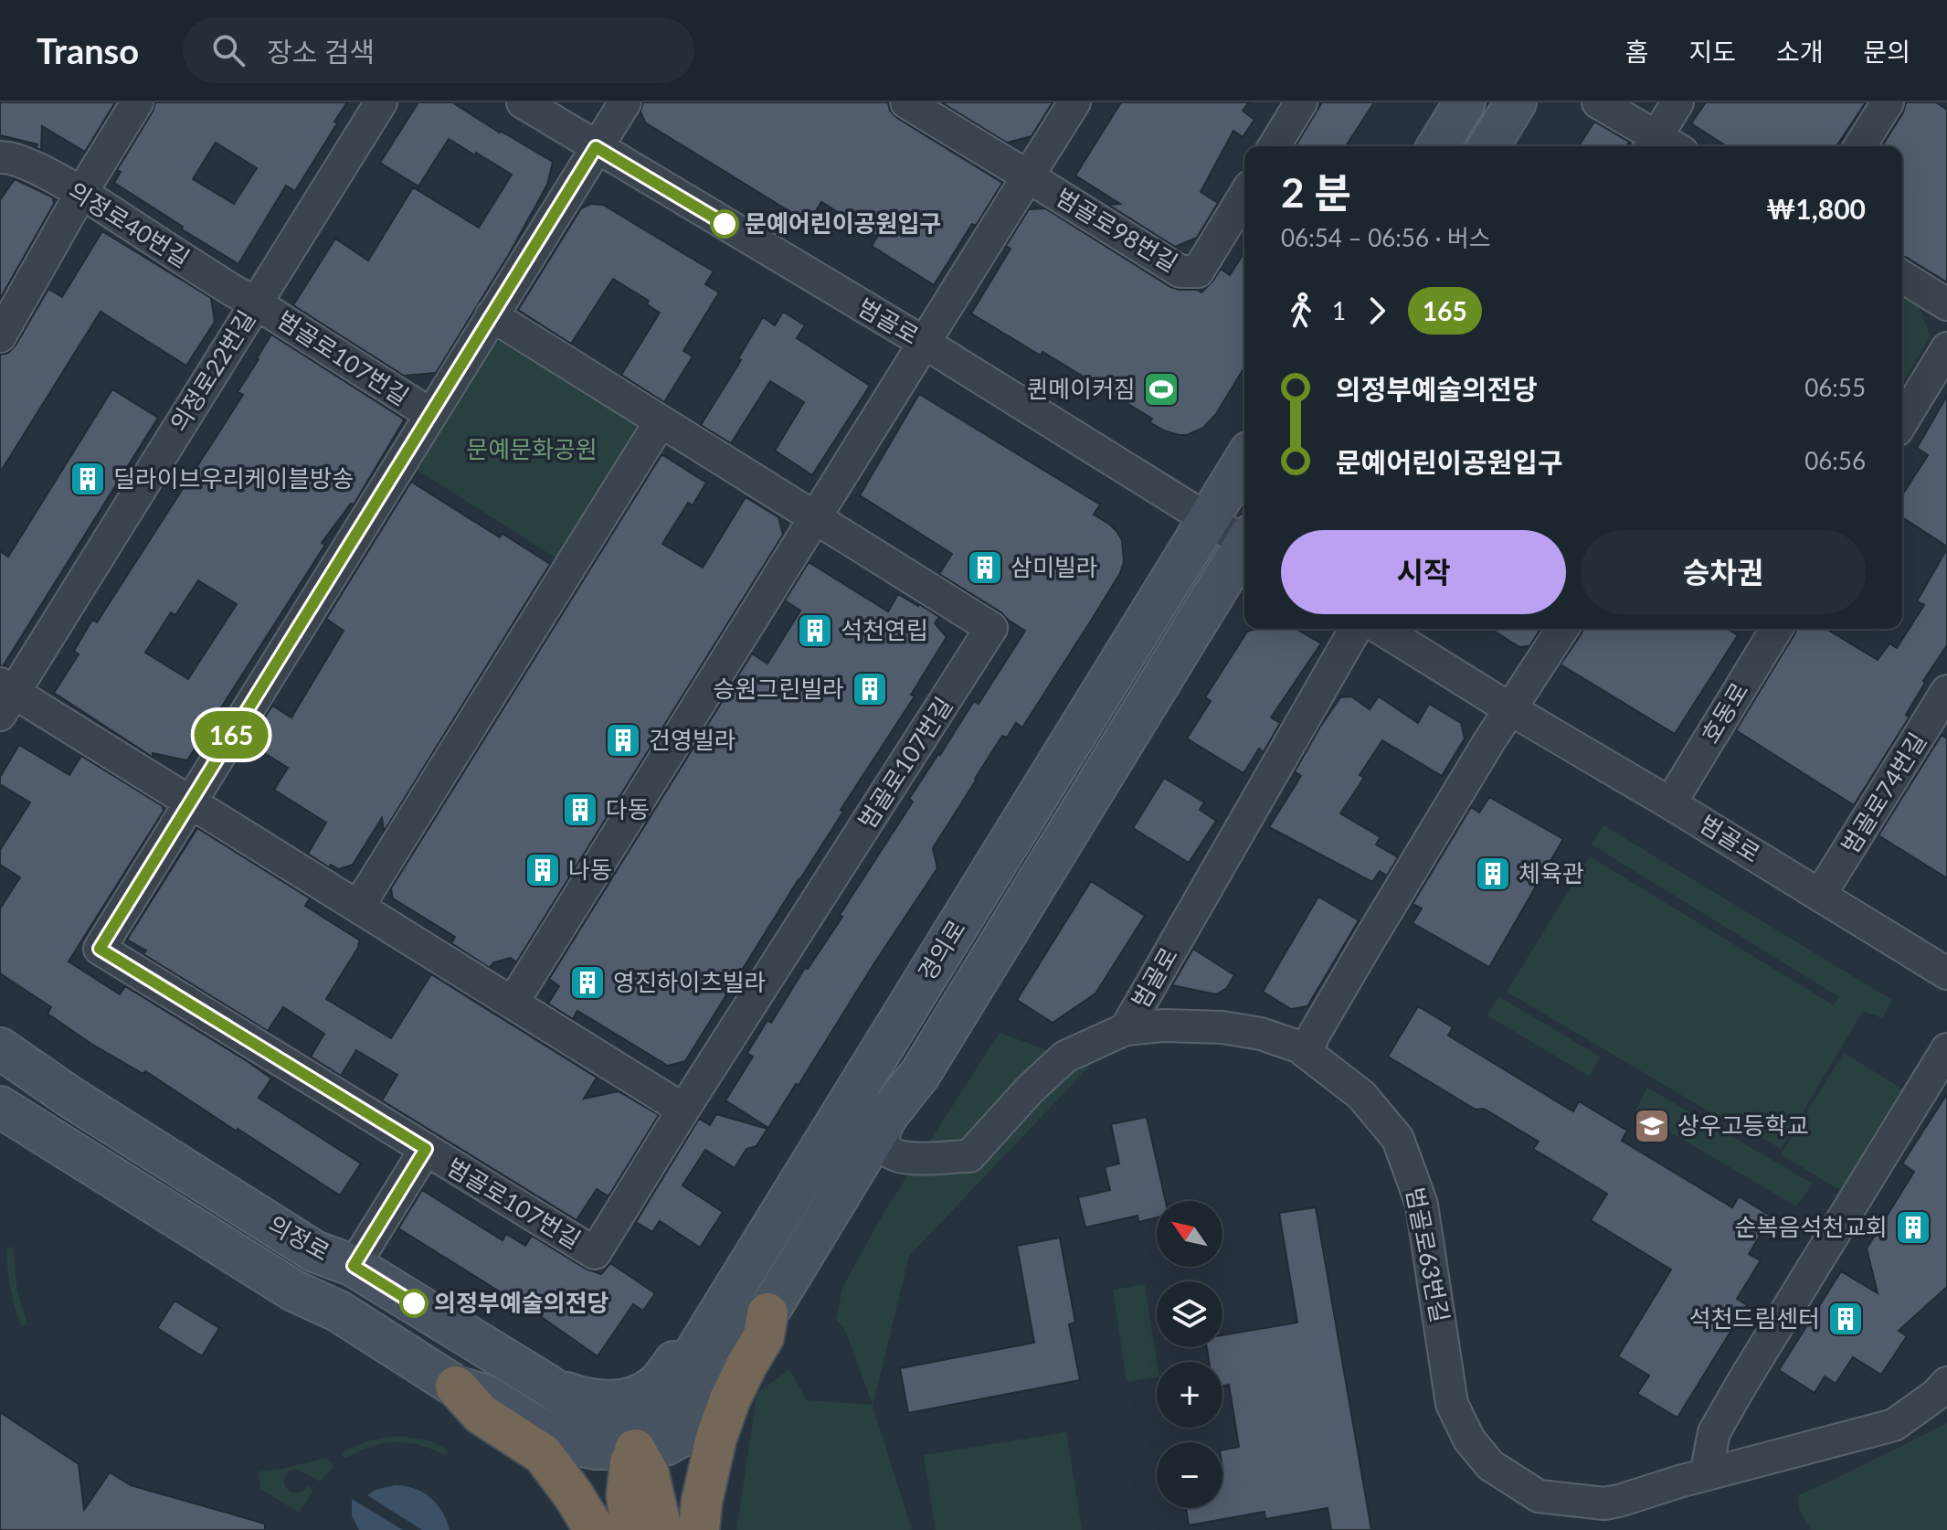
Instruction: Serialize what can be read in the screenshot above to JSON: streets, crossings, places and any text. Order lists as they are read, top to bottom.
{
  "streets": {
    "street": [
      "의정로40번길",
      "범골로98번길",
      "범골로",
      "범골로107번길",
      "의정로22번길",
      "호동로",
      "범골로74번길",
      "경의로",
      "의정로",
      "범골로63번길"
    ]
  },
  "crossings": [
    ["의정로40번길", "범골로107번길"],
    ["의정로40번길", "의정로22번길"],
    ["범골로98번길", "범골로"],
    ["범골로", "범골로107번길"],
    ["범골로", "호동로"],
    ["범골로", "범골로74번길"],
    ["범골로", "경의로"],
    ["범골로", "범골로63번길"],
    ["범골로107번길", "의정로22번길"],
    ["경의로", "의정로"],
    ["경의로", "범골로63번길"]
  ],
  "parks": ["문예문화공원"],
  "places": {
    "other": ["문예어린이공원입구", "의정부예술의전당"],
    "sports": ["퀸메이커짐"],
    "building": [
      "딜라이브우리케이블방송",
      "삼미빌라",
      "석천연립",
      "승원그린빌라",
      "건영빌라",
      "다동",
      "나동",
      "체육관",
      "영진하이츠빌라",
      "순복음석천교회",
      "석천드림센터"
    ],
    "school or university": ["상우고등학교"]
  },
  "lines": ["bus line 165"],
  "north": "top left",
  "page": {
    "header": "Transo",
    "search": "장소 검색",
    "nav": [
      "홈",
      "지도",
      "소개",
      "문의"
    ],
    "on_map": "165",
    "heading": ["2 분", "06:54 – 06:56 · 버스", "₩1,800"],
    "legs": ["1", "165"],
    "list": [
      {
        "name": "의정부예술의전당",
        "value": "06:55"
      },
      {
        "name": "문예어린이공원입구",
        "value": "06:56"
      }
    ],
    "buttons": ["시작", "승차권"],
    "map_buttons": ["+", "−"]
  }
}
